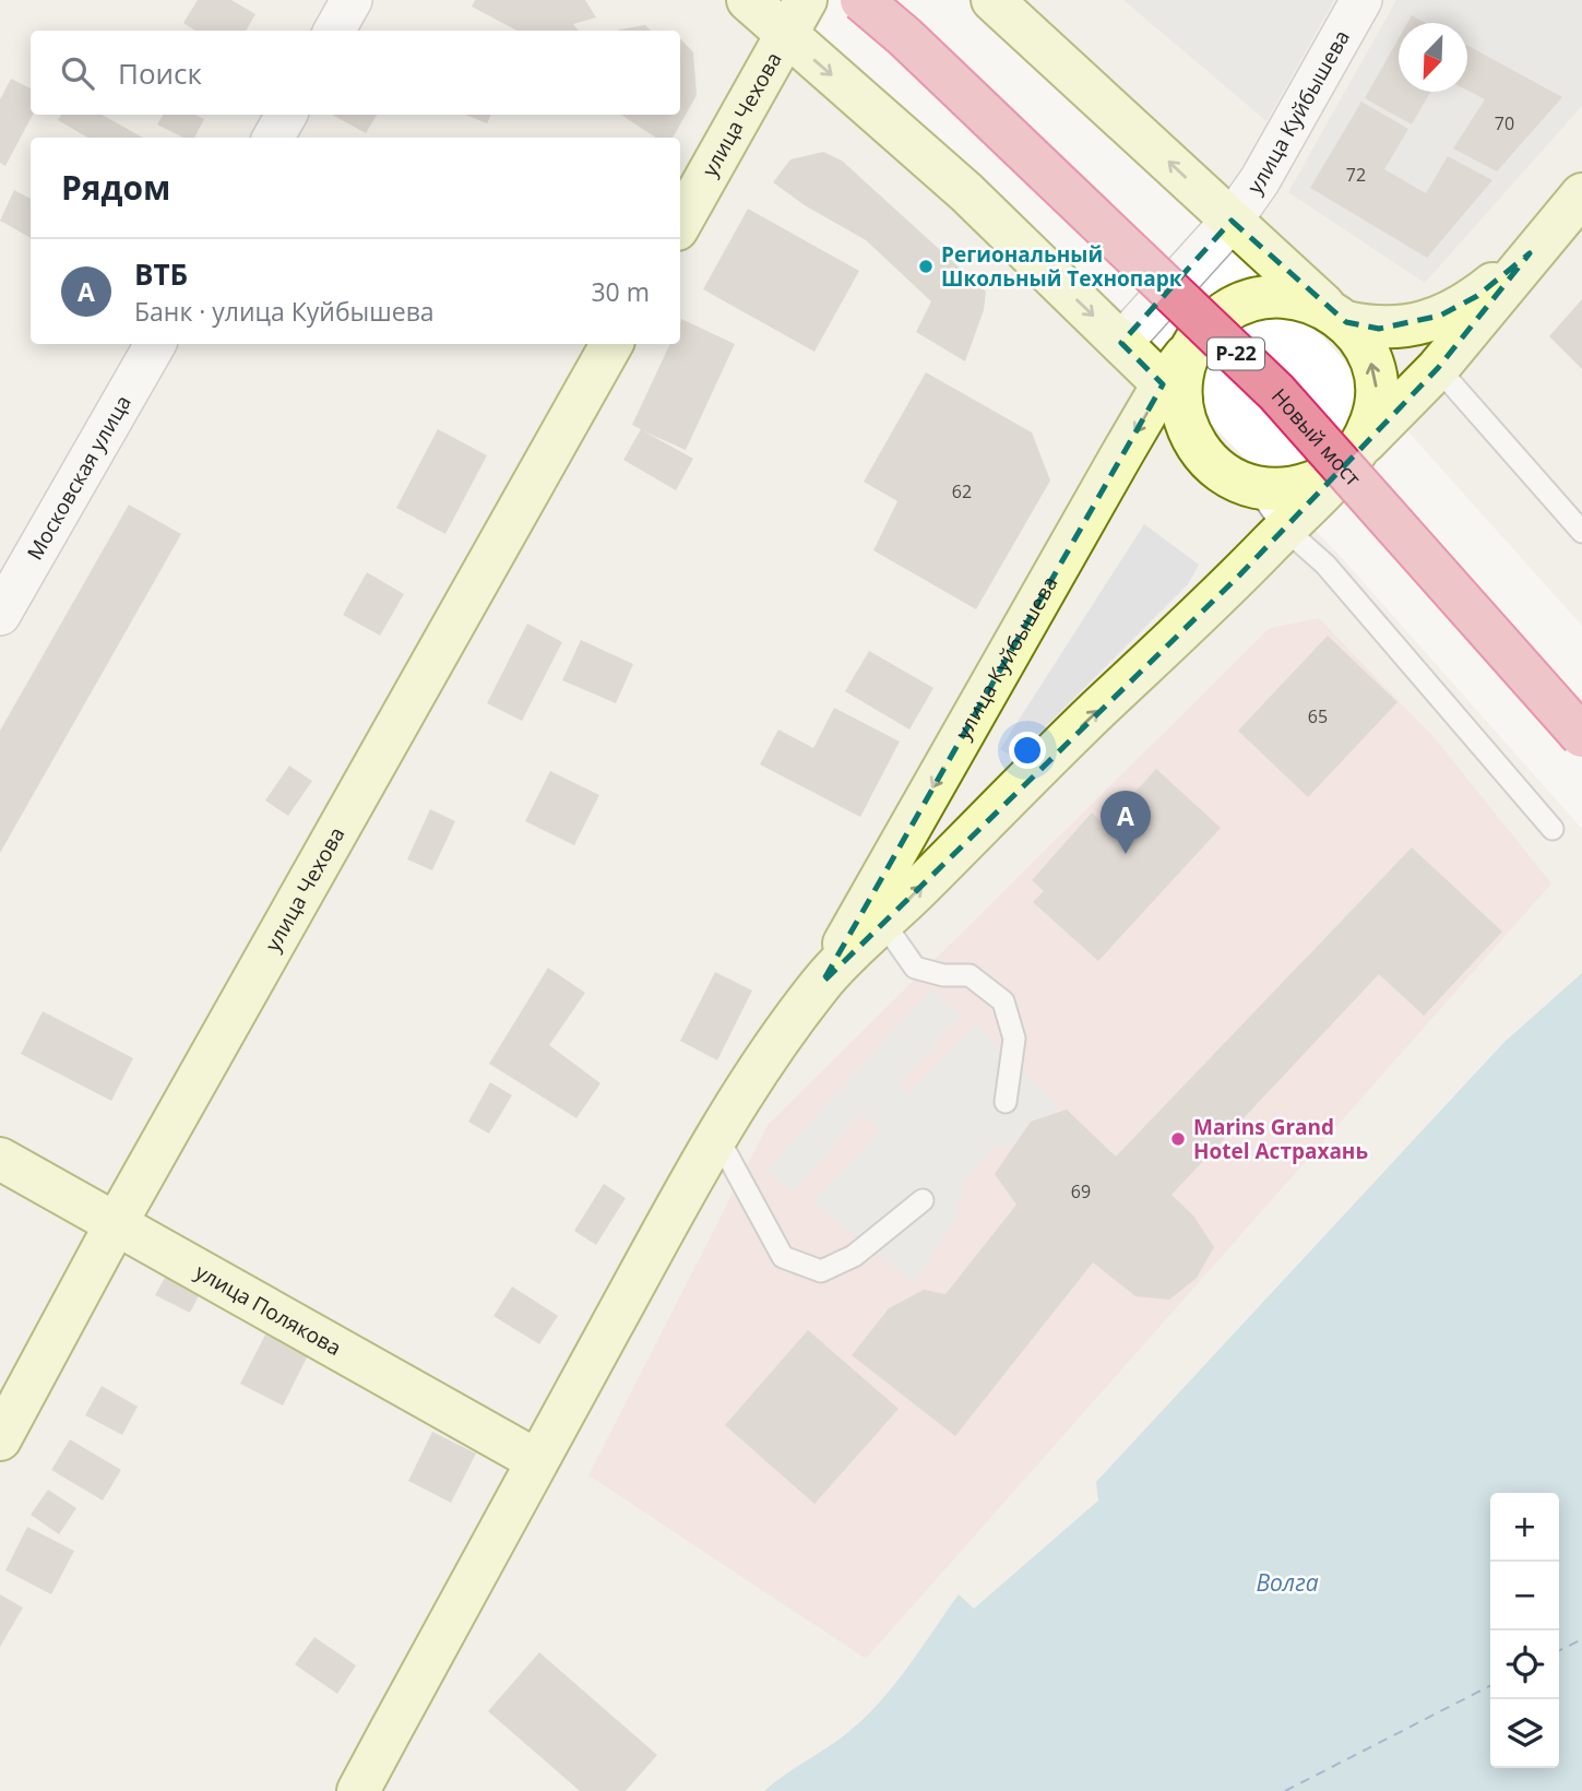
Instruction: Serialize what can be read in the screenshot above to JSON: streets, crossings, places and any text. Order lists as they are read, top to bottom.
{
  "streets": {
    "highway": ["Р-22", "Новый мост"],
    "street": [
      "улица Куйбышева",
      "улица Чехова",
      "Московская улица",
      "улица Полякова"
    ]
  },
  "crossings": [
    ["улица Чехова", "улица Полякова"]
  ],
  "water": ["Волга"],
  "places": ["Региональный Школьный Технопарк", "Marins Grand Hotel Астрахань"],
  "house_numbers": [
    "70",
    "72",
    "62",
    "65",
    "69"
  ],
  "north": "bottom left",
  "page": {
    "search": "Поиск",
    "heading": "Рядом",
    "list": [
      {
        "mark": "A",
        "name": "ВТБ",
        "note": "Банк · улица Куйбышева",
        "value": "30 m"
      }
    ],
    "pins": "A",
    "map_buttons": ["+", "−"]
  }
}
